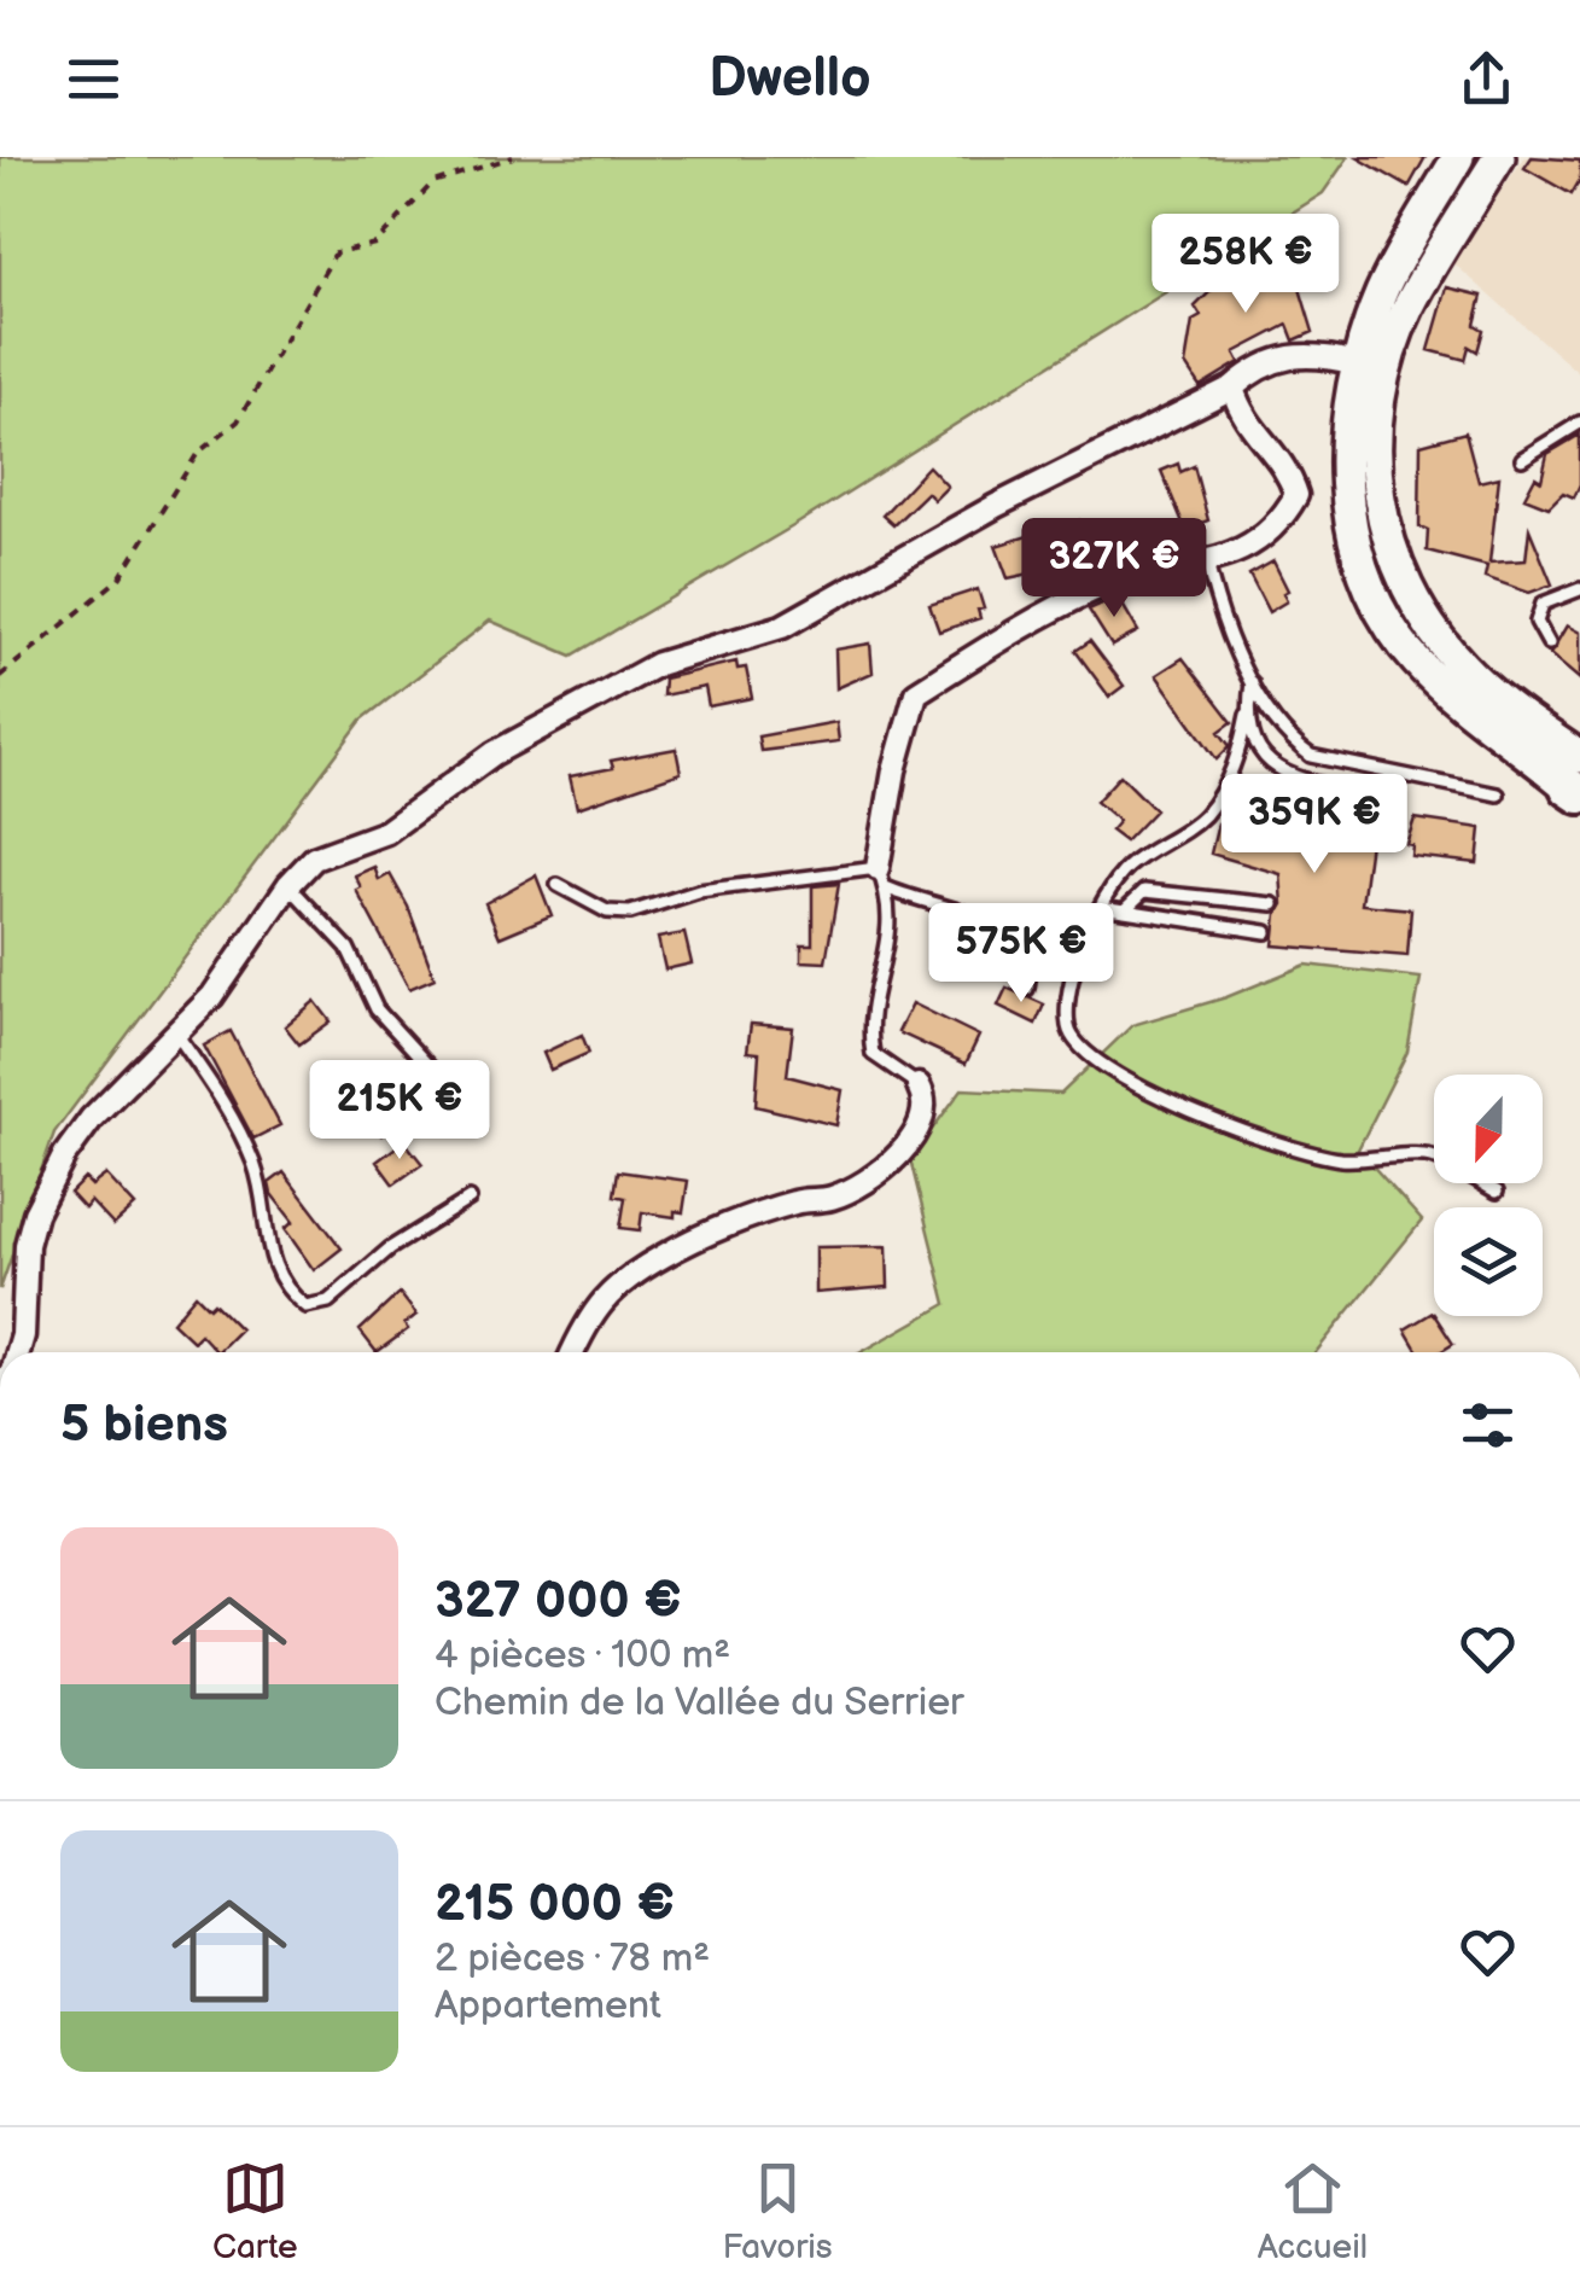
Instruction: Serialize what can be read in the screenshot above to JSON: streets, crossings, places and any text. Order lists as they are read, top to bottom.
{
  "north": "bottom",
  "page": {
    "header": "Dwello",
    "price": [
      "258K €",
      "327K €",
      "359K €",
      "575K €",
      "215K €"
    ],
    "heading": "5 biens",
    "list": [
      {
        "name": "327 000 €",
        "note": "4 pièces · 100 m² · Chemin de la Vallée du Serrier"
      },
      {
        "name": "215 000 €",
        "note": "2 pièces · 78 m² · Appartement"
      }
    ],
    "tabs": ["Carte", "Favoris", "Accueil"]
  }
}
